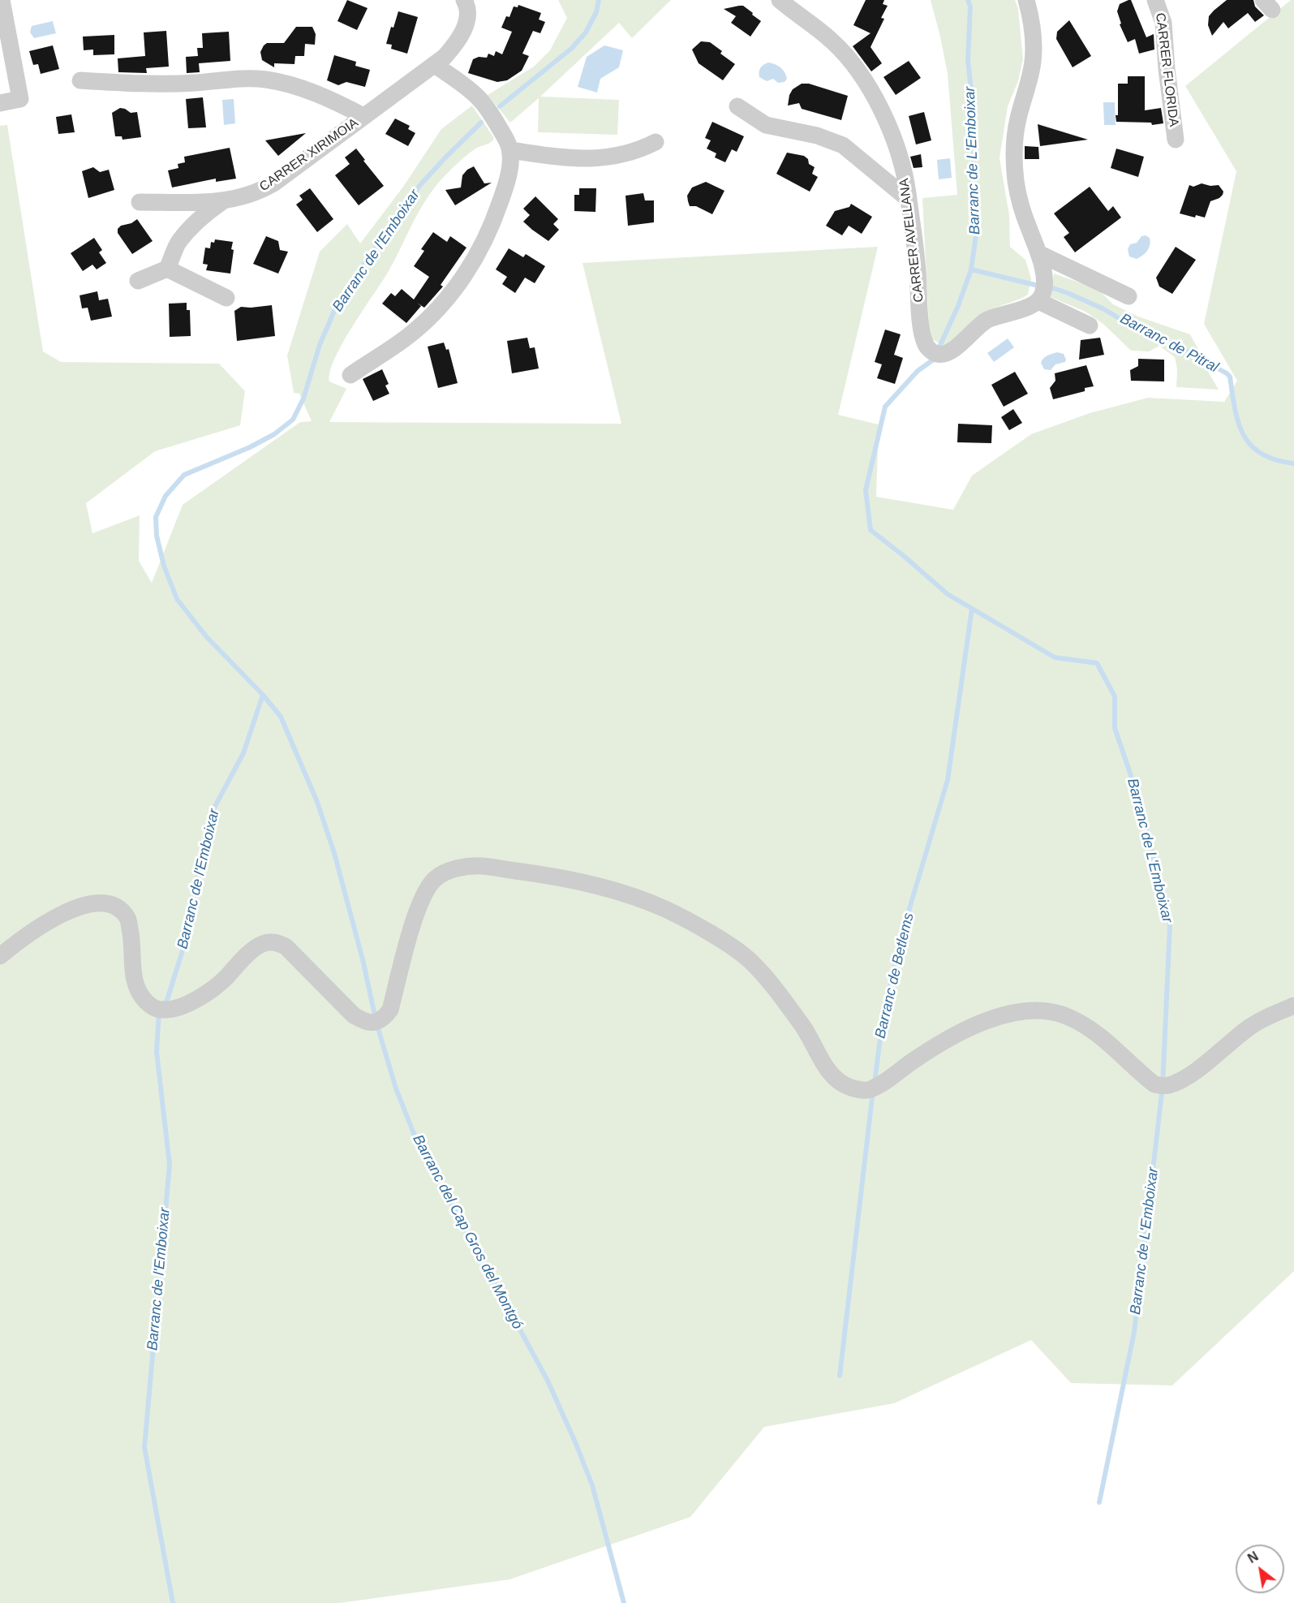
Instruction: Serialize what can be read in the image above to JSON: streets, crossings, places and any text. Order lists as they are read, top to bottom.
{
  "streets": {
    "street": ["CARRER FLORIDA", "CARRER XIRIMOIA", "CARRER AVELLANA"]
  },
  "water": [
    "Barranc de L'Emboixar",
    "Barranc de l'Emboixar",
    "Barranc de Pitral",
    "Barranc de Betlems",
    "Barranc del Cap Gros del Montgó"
  ],
  "north": "top left"
}
